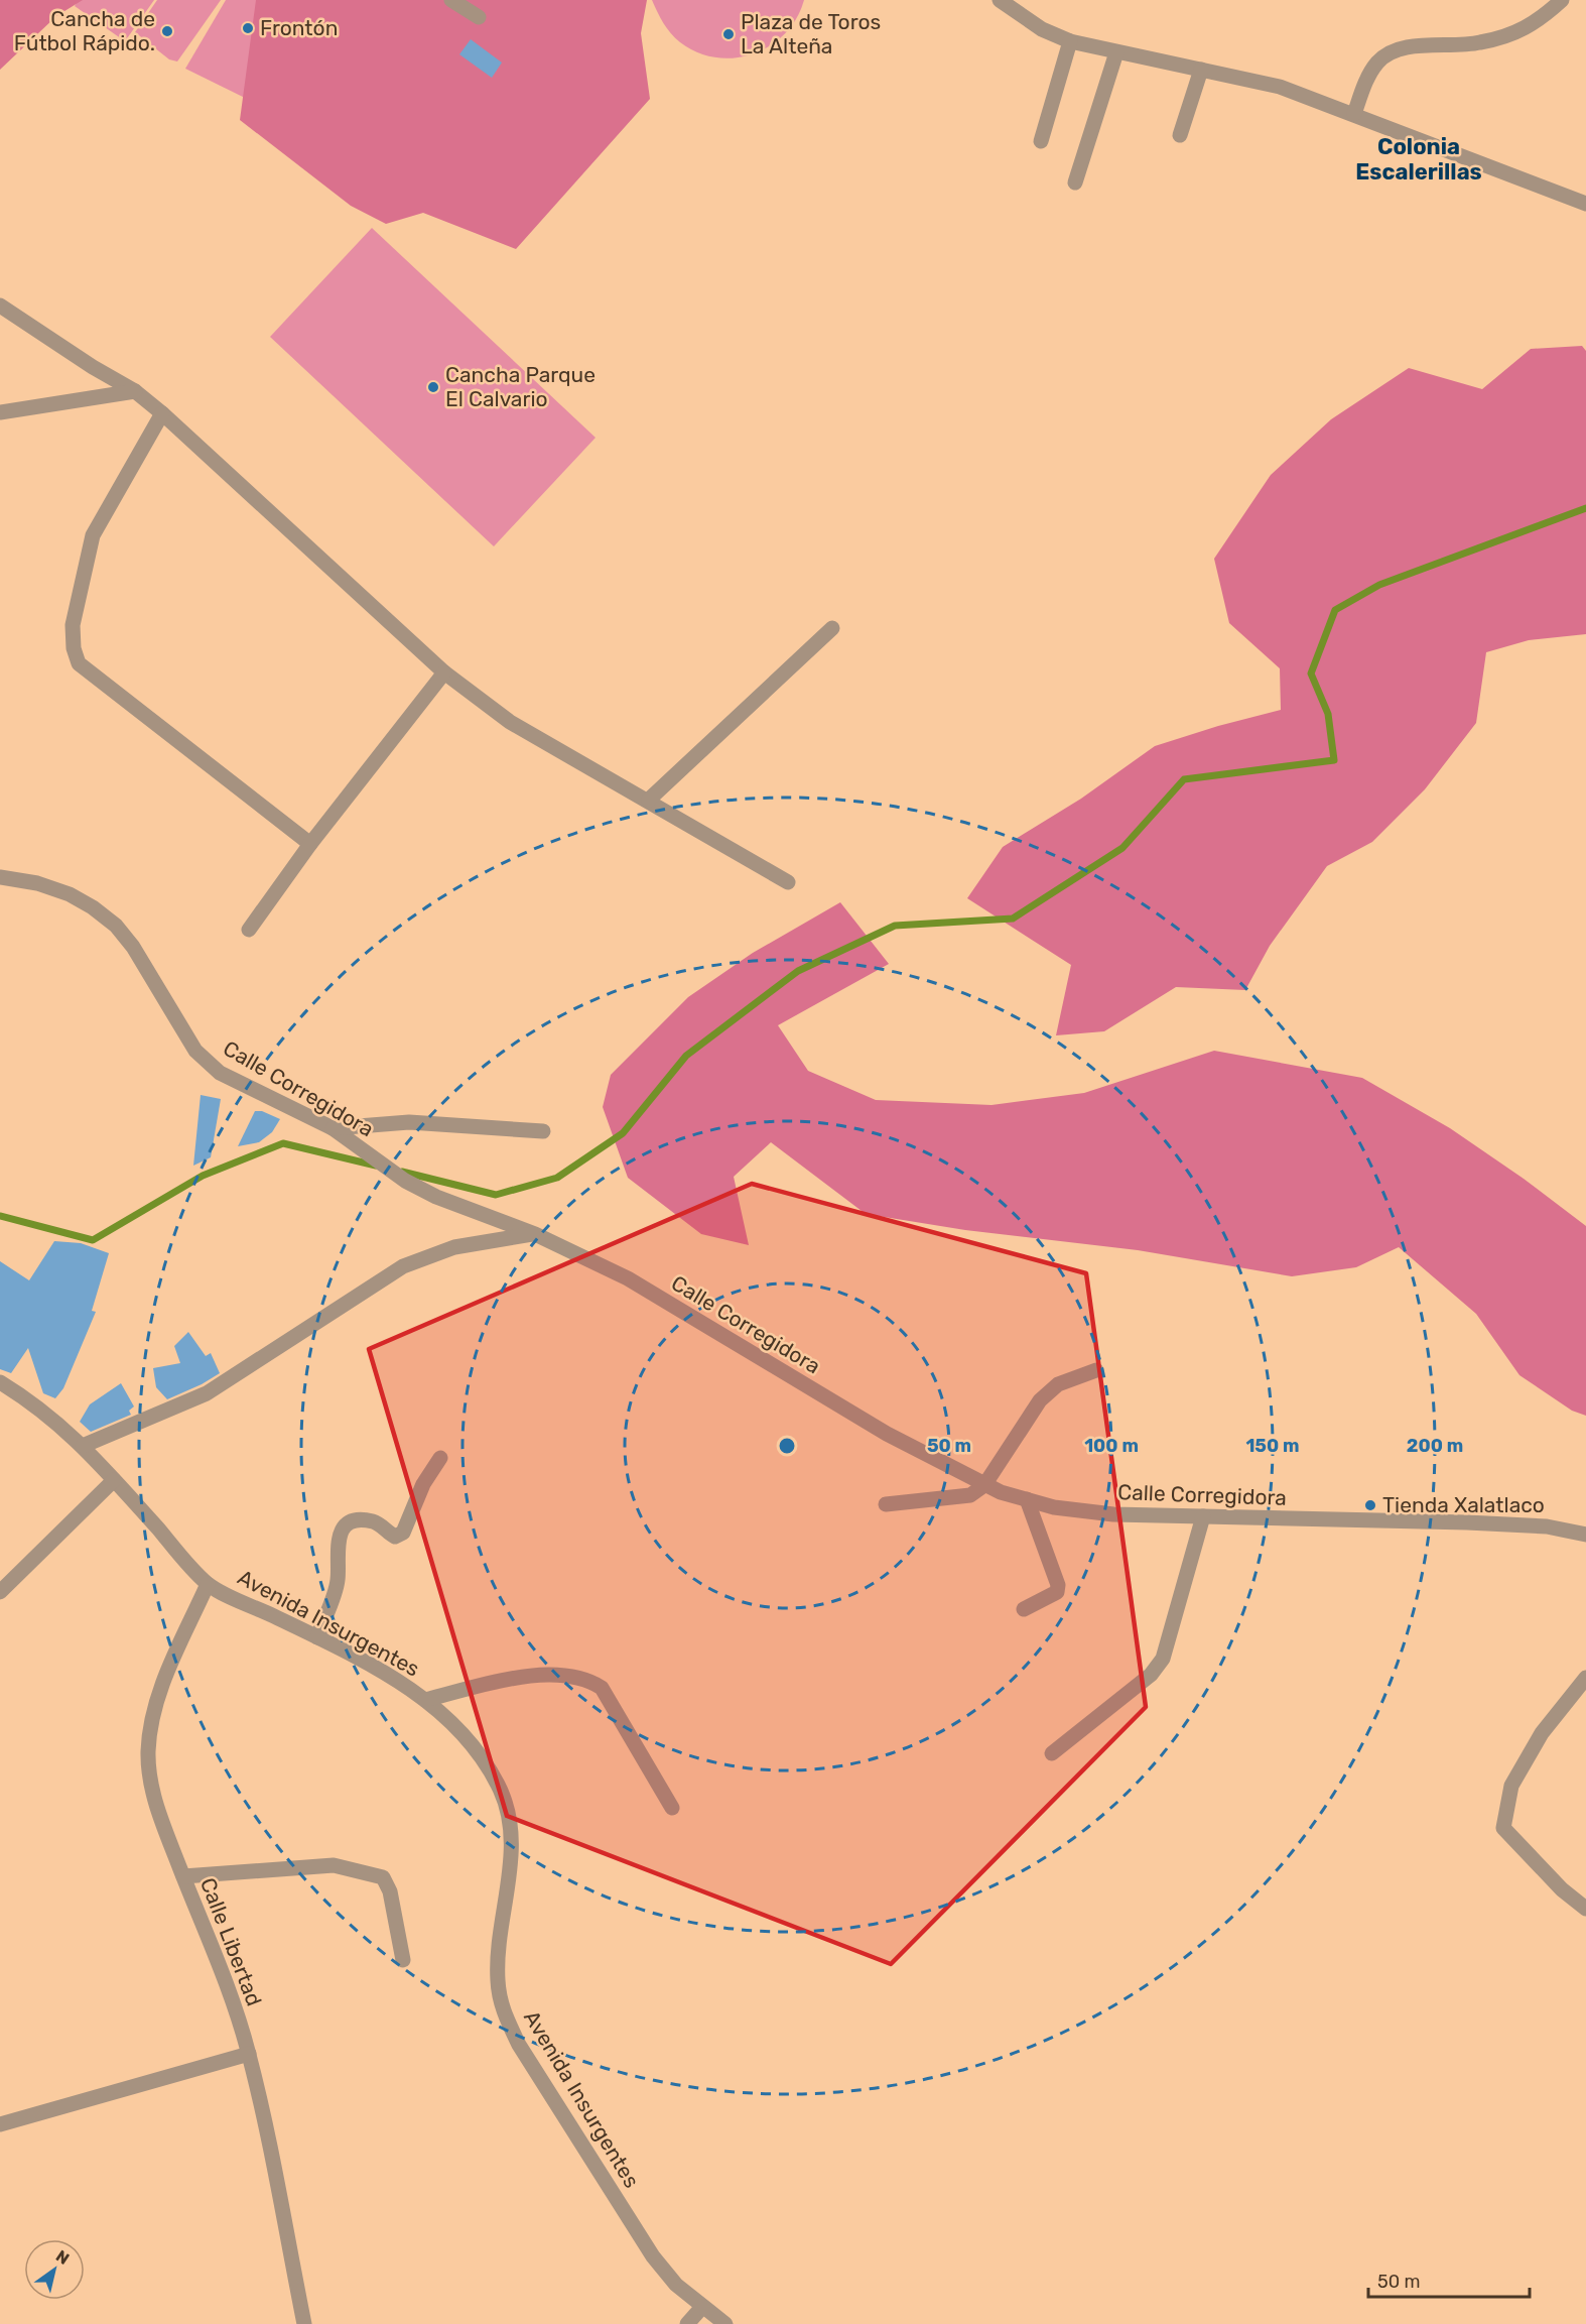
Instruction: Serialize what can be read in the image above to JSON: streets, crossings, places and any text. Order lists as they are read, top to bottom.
{
  "streets": {
    "street": ["Calle Corregidora", "Avenida Insurgentes", "Calle Libertad"]
  },
  "crossings": [
    ["Avenida Insurgentes", "Calle Libertad"]
  ],
  "districts": ["Colonia Escalerillas"],
  "places": [
    "Frontón",
    "Cancha de Fútbol Rápido.",
    "Plaza de Toros La Alteña",
    "Cancha Parque El Calvario",
    "Tienda Xalatlaco"
  ],
  "scale_bar": "50 m",
  "north": "top right",
  "rings": [
    "50 m",
    "100 m",
    "150 m",
    "200 m"
  ]
}
